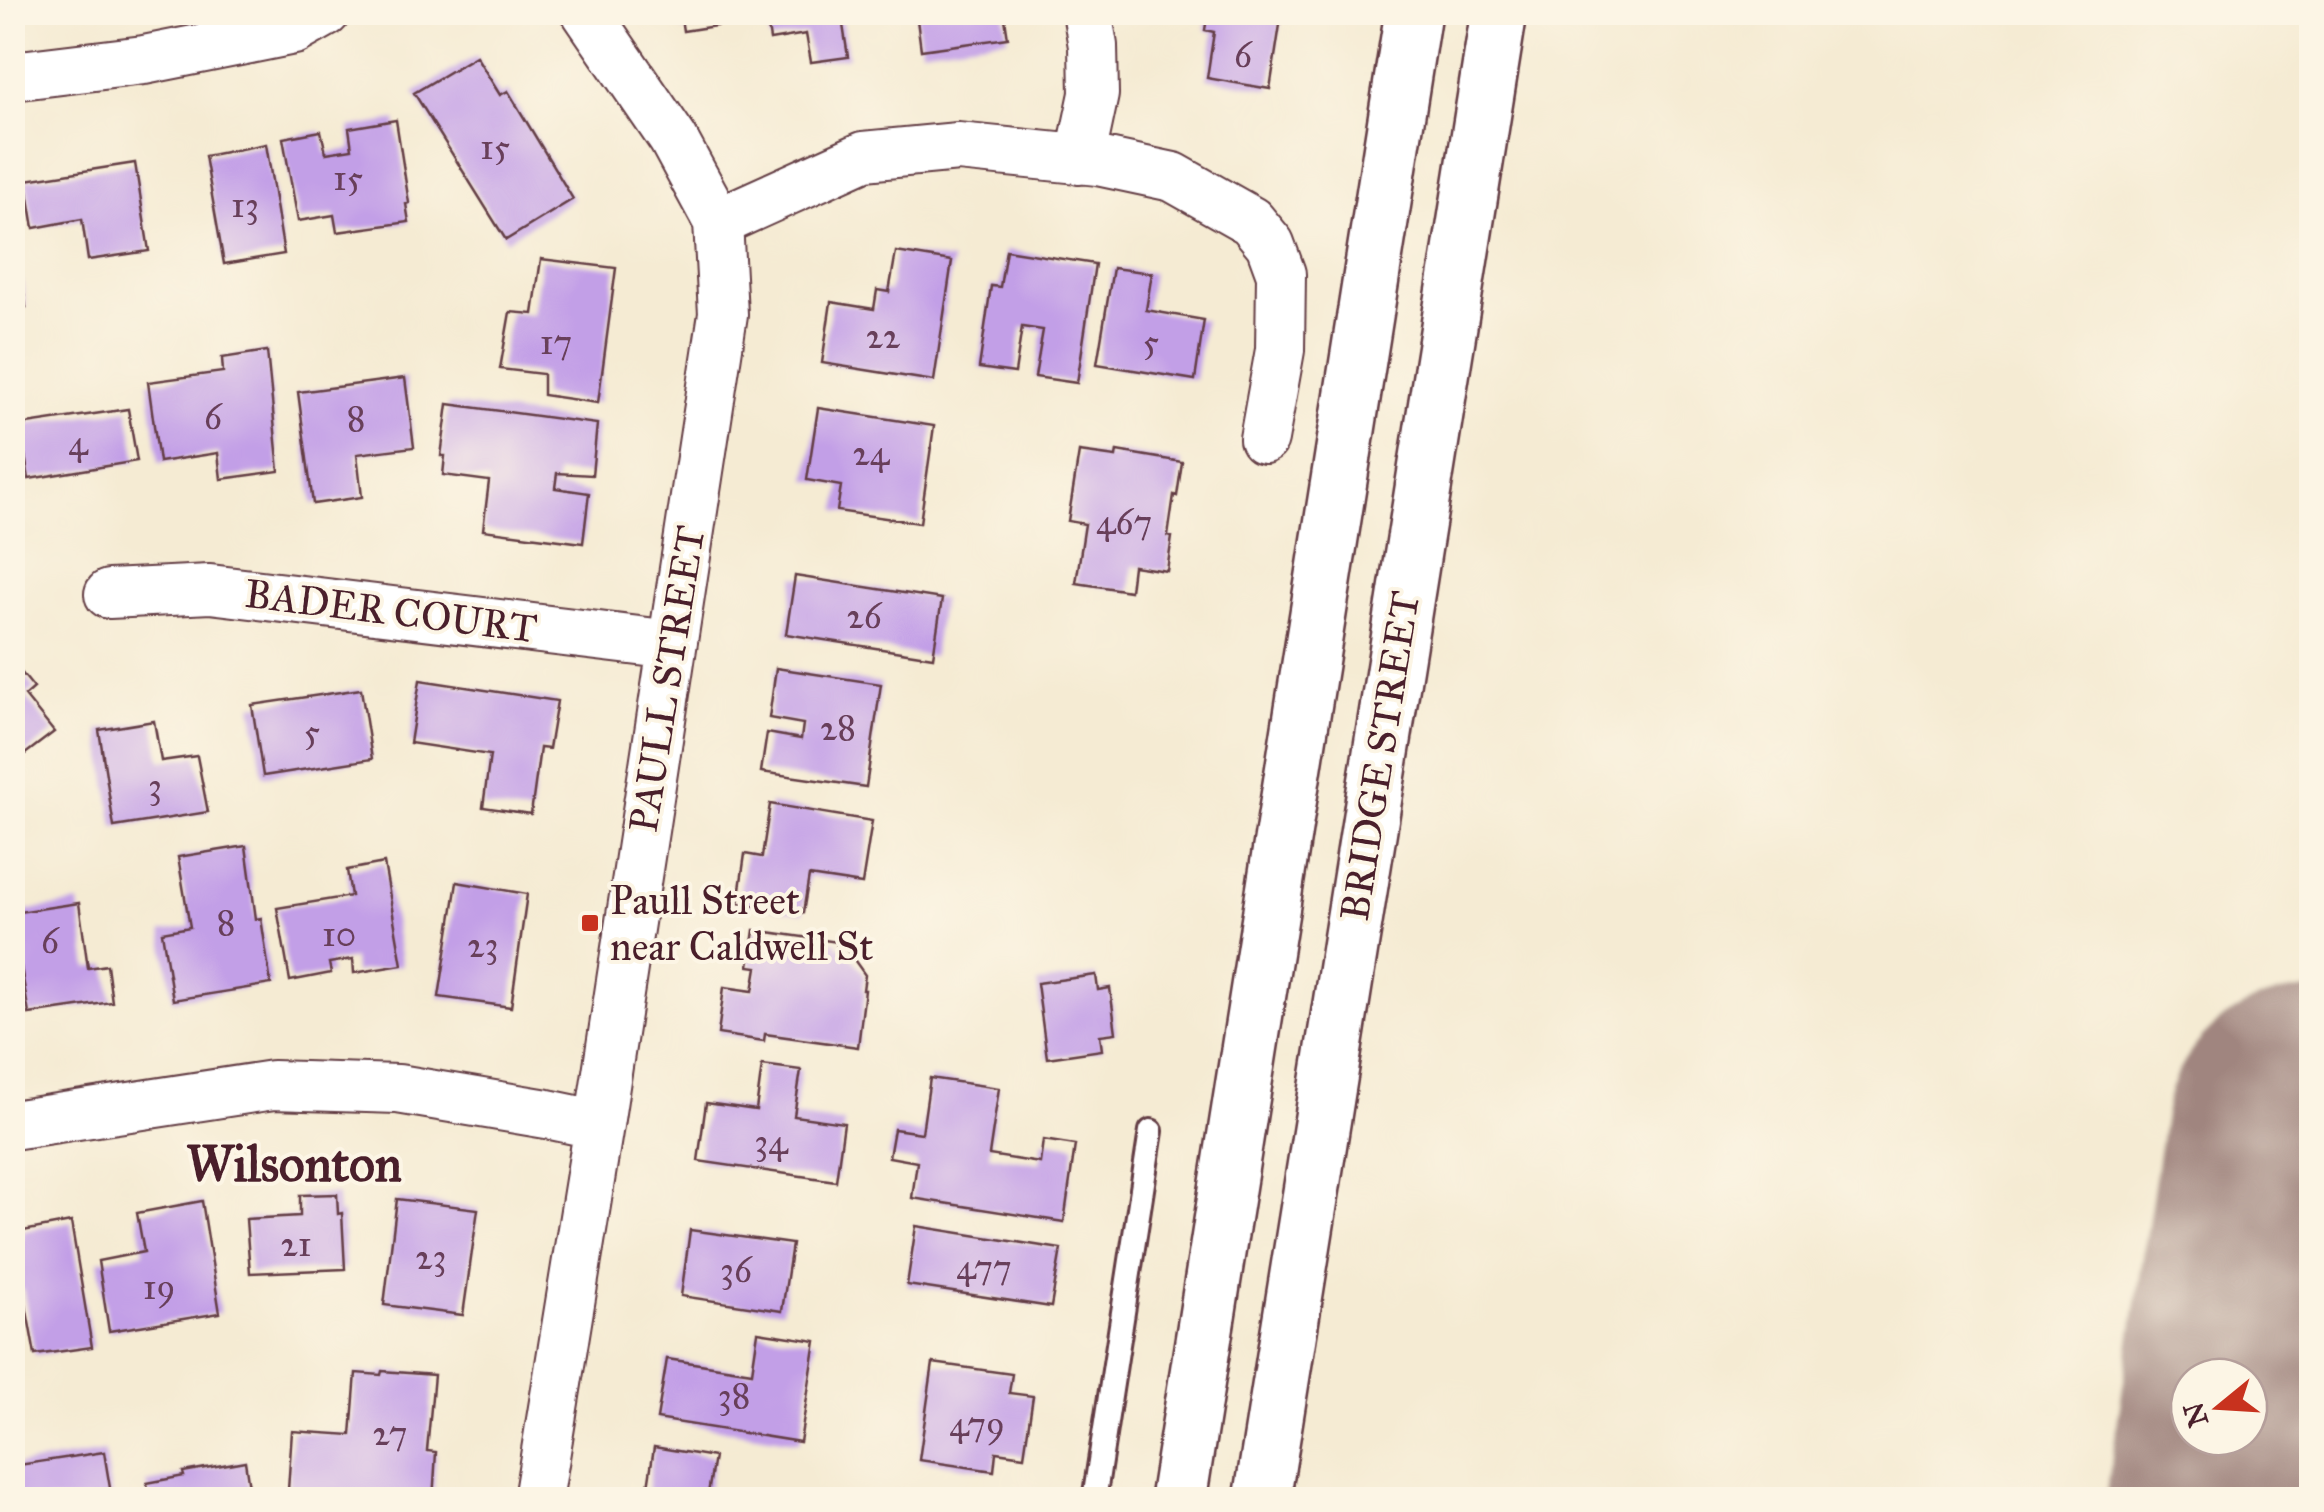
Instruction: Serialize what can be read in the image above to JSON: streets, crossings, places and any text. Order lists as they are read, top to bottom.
{
  "streets": {
    "highway": ["BRIDGE STREET"],
    "street": ["BADER COURT", "PAULL STREET"]
  },
  "crossings": [
    ["BADER COURT", "PAULL STREET"]
  ],
  "districts": ["Wilsonton"],
  "places": {
    "transit": ["Paull Street near Caldwell St"]
  },
  "house_numbers": [
    "6",
    "15",
    "15",
    "13",
    "22",
    "17",
    "5",
    "6",
    "8",
    "4",
    "24",
    "467",
    "26",
    "28",
    "5",
    "3",
    "8",
    "10",
    "6",
    "23",
    "34",
    "21",
    "23",
    "477",
    "36",
    "19",
    "38",
    "479",
    "27"
  ],
  "north": "left"
}
